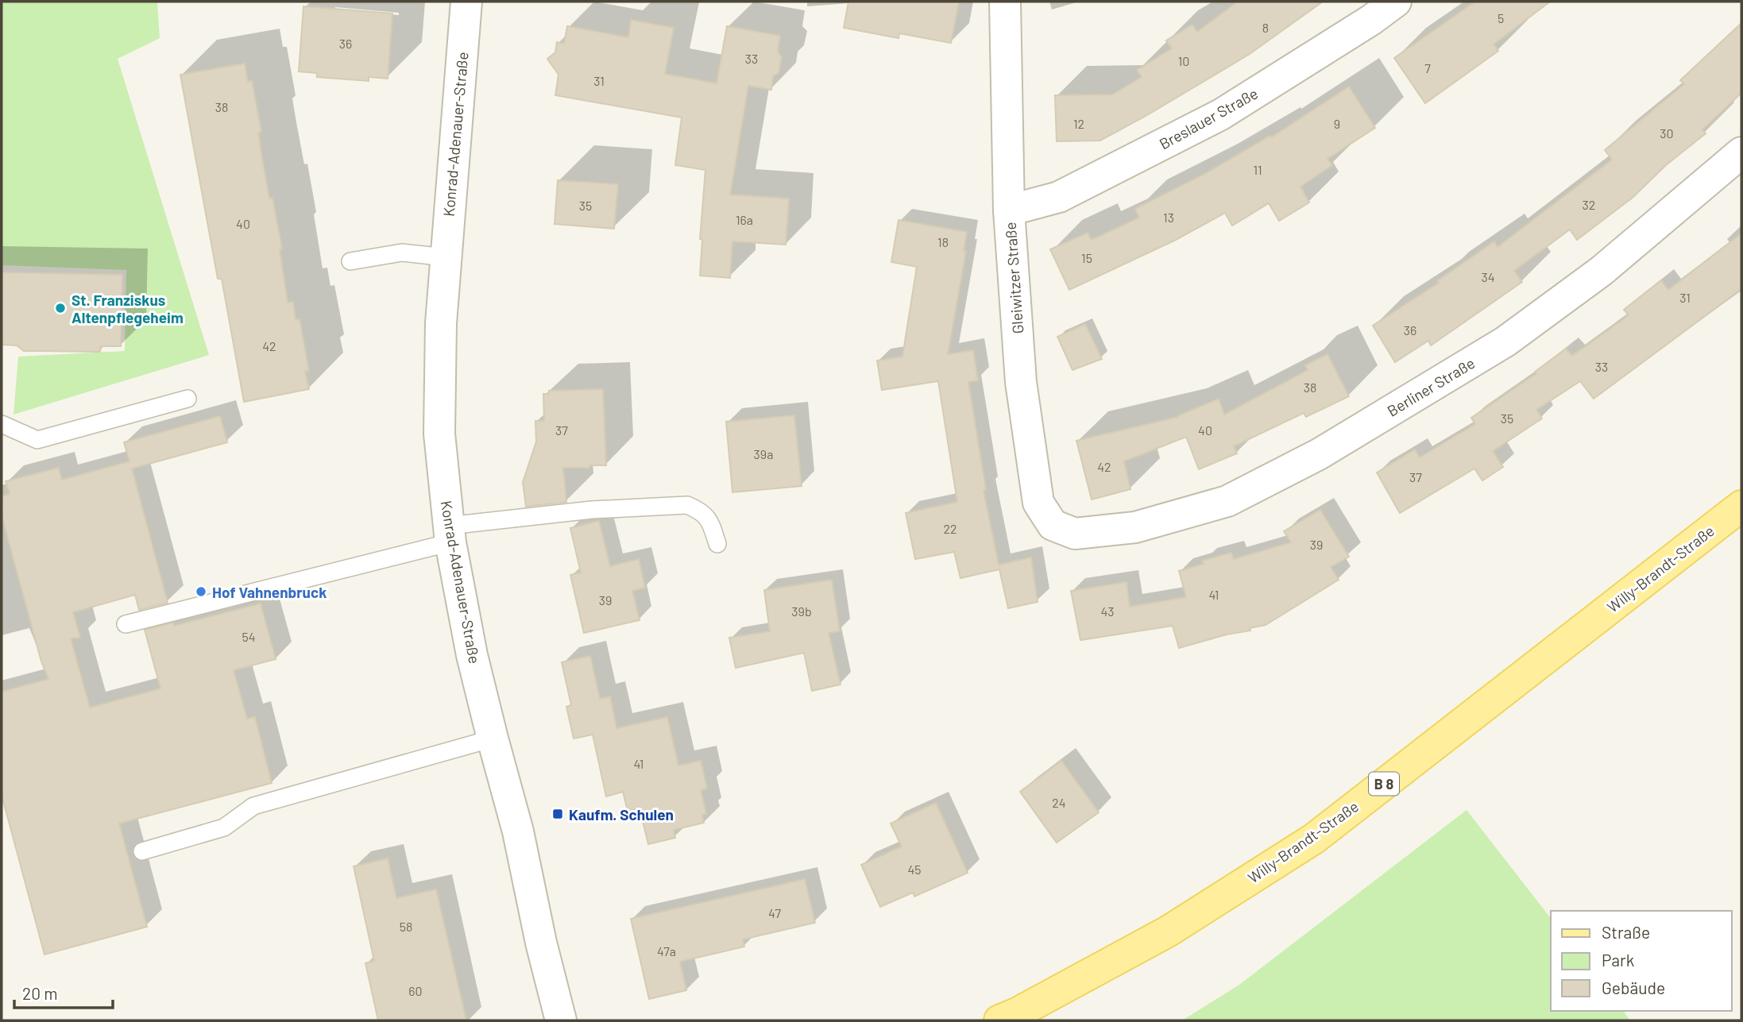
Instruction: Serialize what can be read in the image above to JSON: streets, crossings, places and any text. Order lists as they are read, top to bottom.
{
  "streets": {
    "main road": ["Willy-Brandt-Straße", "B 8"],
    "street": [
      "Breslauer Straße",
      "Konrad-Adenauer-Straße",
      "Gleiwitzer Straße",
      "Berliner Straße"
    ]
  },
  "crossings": [
    ["Breslauer Straße", "Gleiwitzer Straße"],
    ["Gleiwitzer Straße", "Berliner Straße"]
  ],
  "places": {
    "other": ["St. Franziskus Altenpflegeheim", "Hof Vahnenbruck"],
    "transit": ["Kaufm. Schulen"]
  },
  "house_numbers": [
    "5",
    "8",
    "36",
    "33",
    "10",
    "7",
    "31",
    "38",
    "12",
    "9",
    "30",
    "11",
    "32",
    "35",
    "13",
    "16a",
    "40",
    "18",
    "15",
    "34",
    "31",
    "36",
    "42",
    "33",
    "38",
    "35",
    "37",
    "40",
    "39a",
    "42",
    "37",
    "22",
    "39",
    "41",
    "39",
    "39b",
    "43",
    "54",
    "41",
    "24",
    "45",
    "47",
    "58",
    "47a",
    "60"
  ],
  "legend": ["Straße", "Park", "Gebäude"],
  "scale_bar": "20 m"
}
